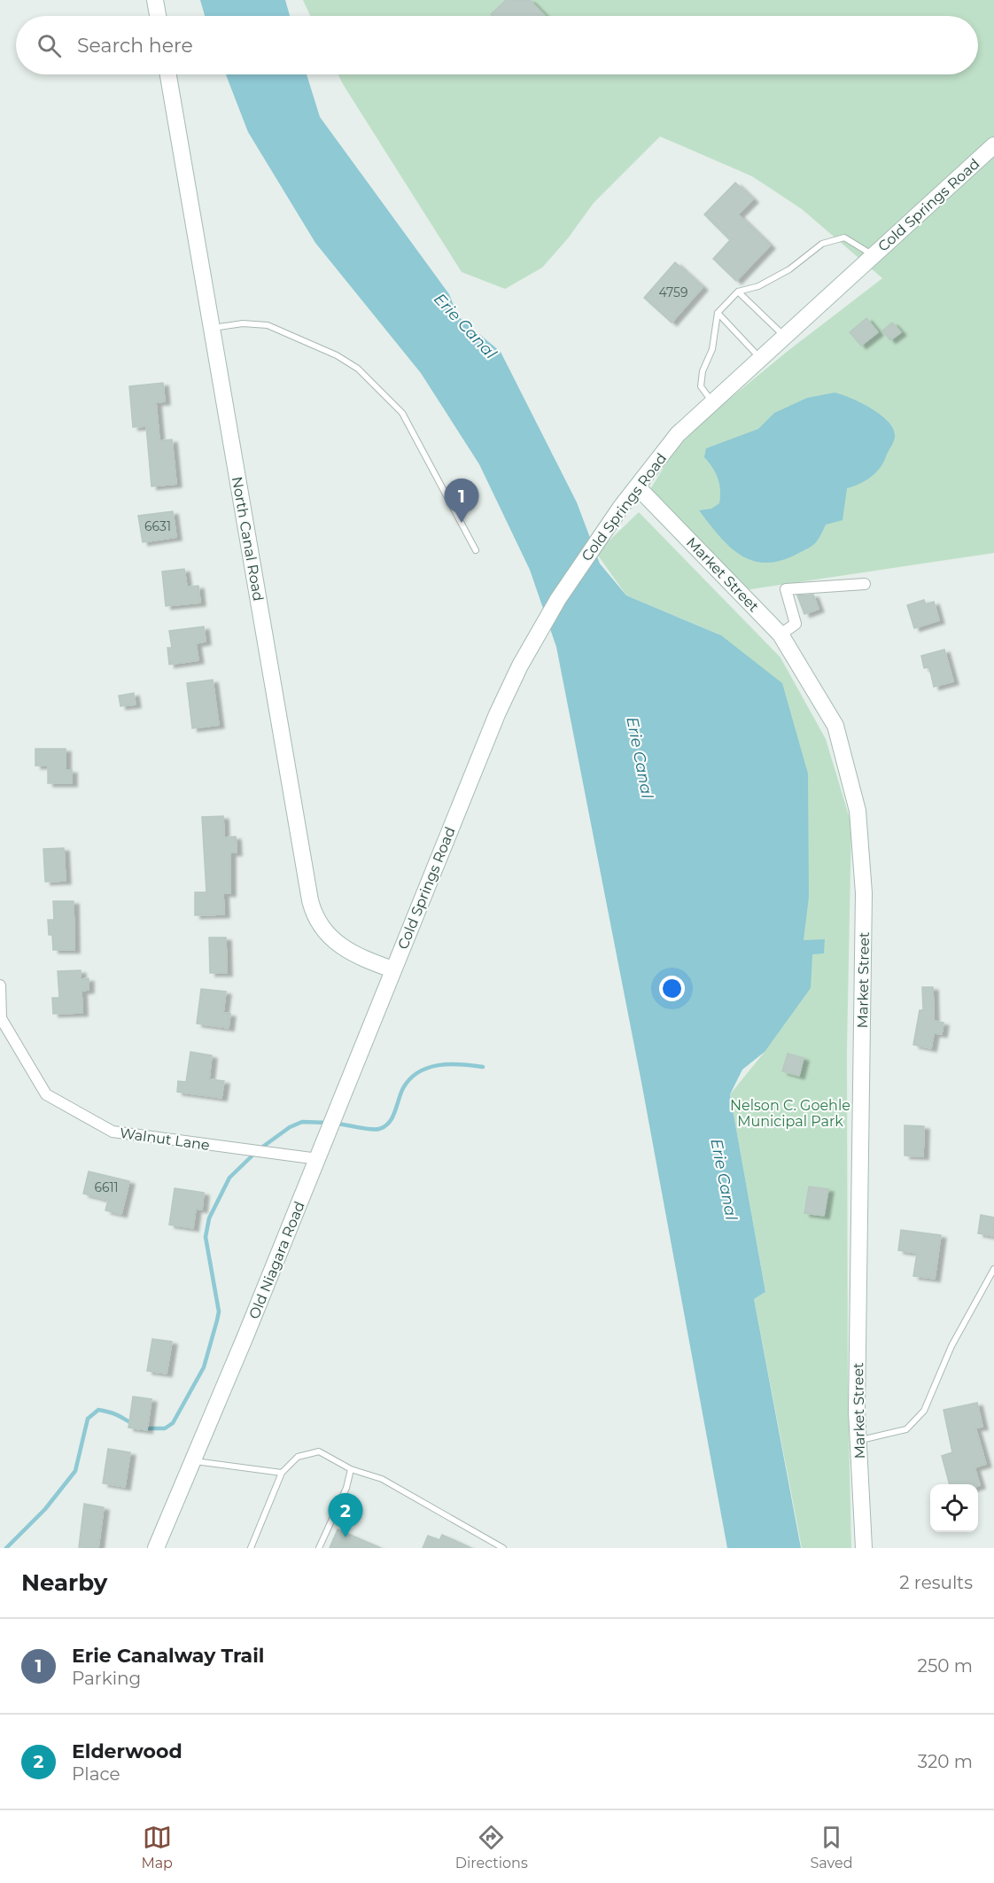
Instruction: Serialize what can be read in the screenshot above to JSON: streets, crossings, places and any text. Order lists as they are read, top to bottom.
{
  "streets": {
    "street": [
      "Cold Springs Road",
      "North Canal Road",
      "Market Street",
      "Walnut Lane",
      "Old Niagara Road"
    ]
  },
  "crossings": [
    ["Cold Springs Road", "North Canal Road"],
    ["Cold Springs Road", "Market Street"],
    ["Cold Springs Road", "Old Niagara Road"],
    ["North Canal Road", "Old Niagara Road"],
    ["Walnut Lane", "Old Niagara Road"]
  ],
  "water": ["Erie Canal"],
  "parks": ["Nelson C. Goehle Municipal Park"],
  "house_numbers": ["4759", "6631", "6611"],
  "page": {
    "search": "Search here",
    "pins": ["1", "2"],
    "heading": ["Nearby", "2 results"],
    "list": [
      {
        "mark": "1",
        "name": "Erie Canalway Trail",
        "note": "Parking",
        "value": "250 m"
      },
      {
        "mark": "2",
        "name": "Elderwood",
        "note": "Place",
        "value": "320 m"
      }
    ],
    "nav": ["Map", "Directions", "Saved"]
  }
}
